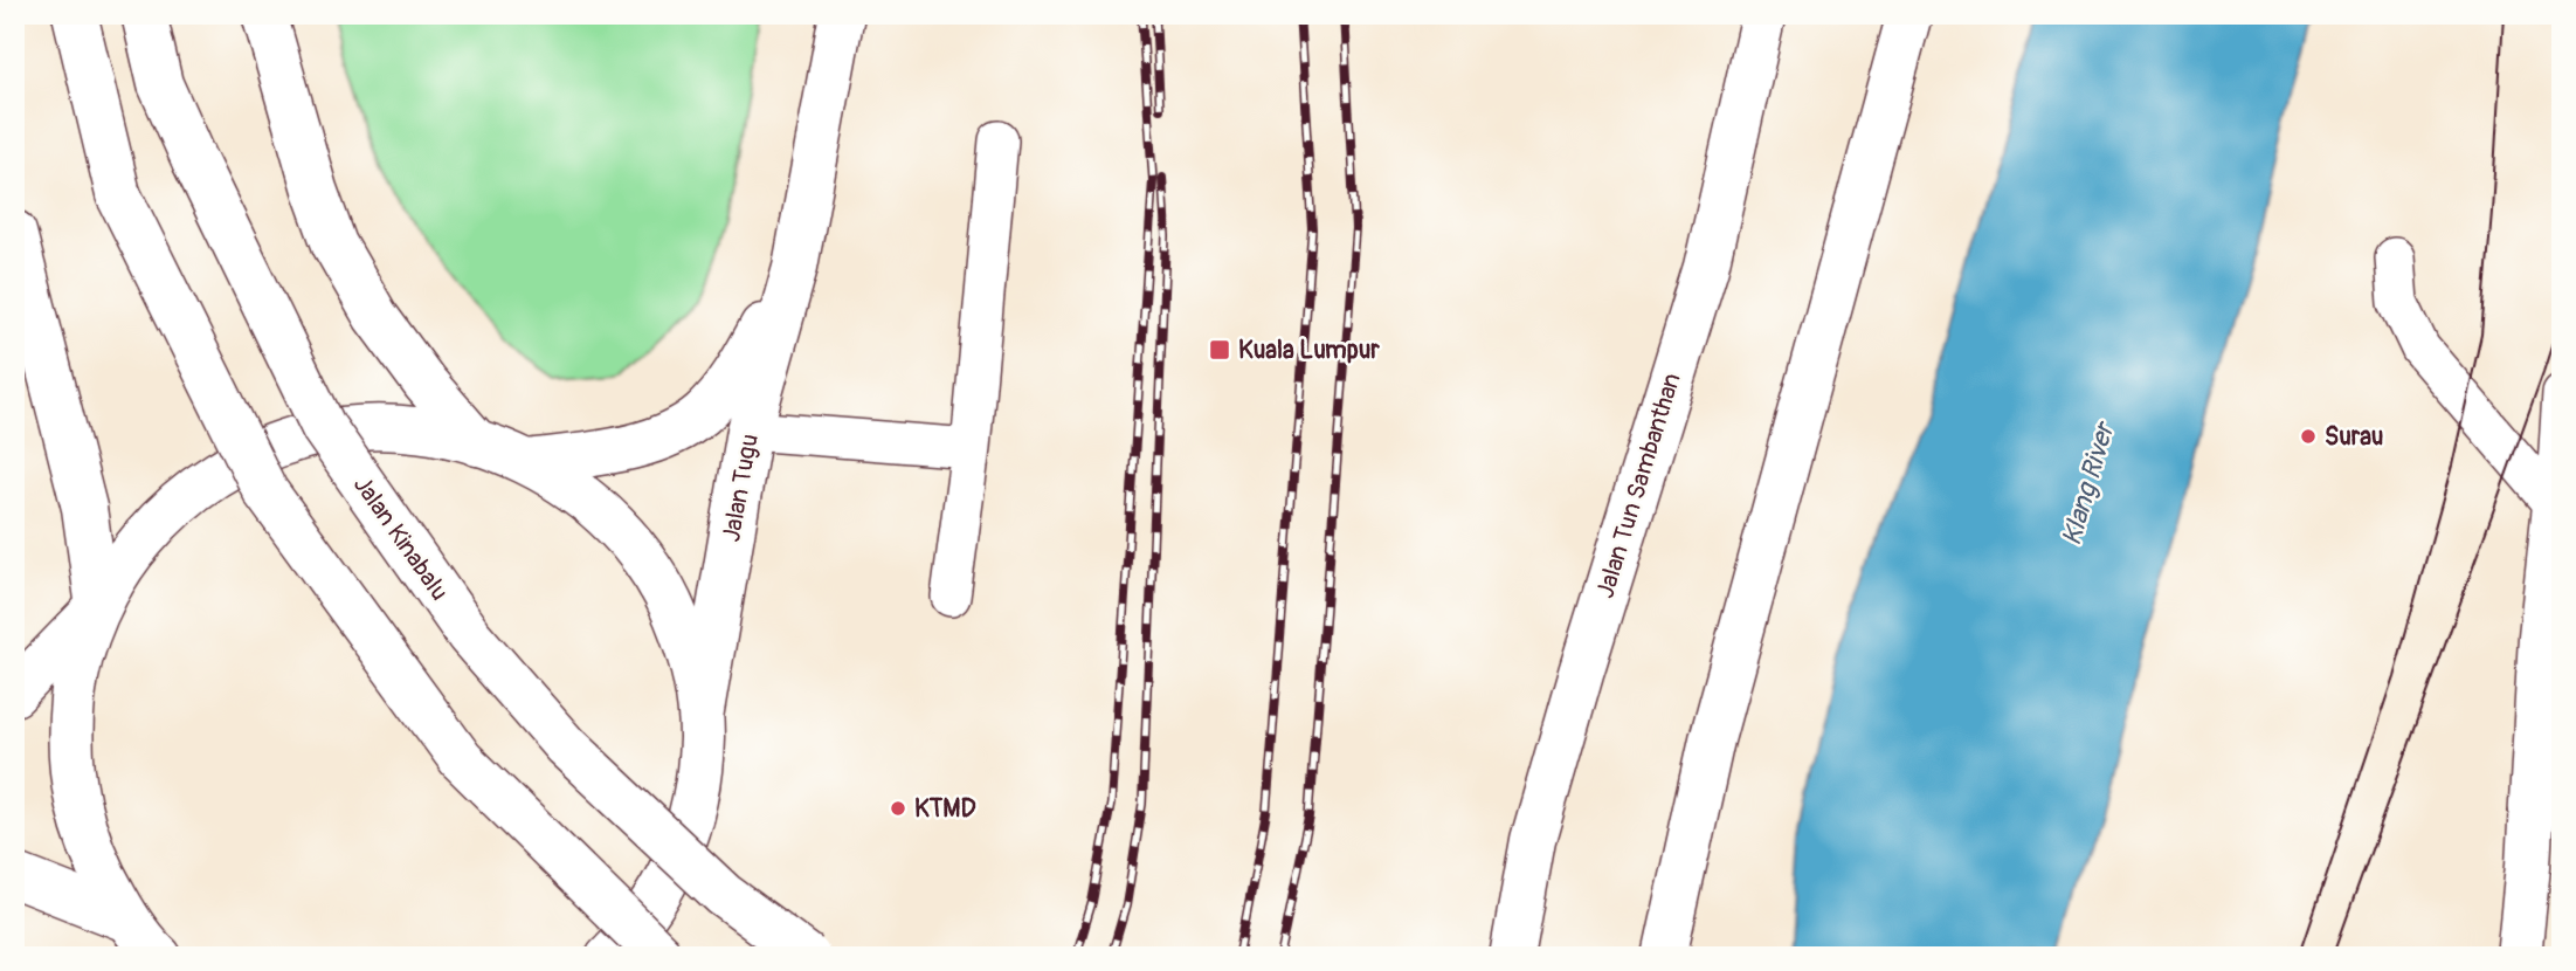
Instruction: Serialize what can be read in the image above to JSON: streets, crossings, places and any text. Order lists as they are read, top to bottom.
{
  "streets": {
    "main road": ["Jalan Tun Sambanthan", "Jalan Tugu", "Jalan Kinabalu"]
  },
  "water": ["Klang River"],
  "places": {
    "transit": ["Kuala Lumpur"],
    "other": ["Surau", "KTMD"]
  }
}
